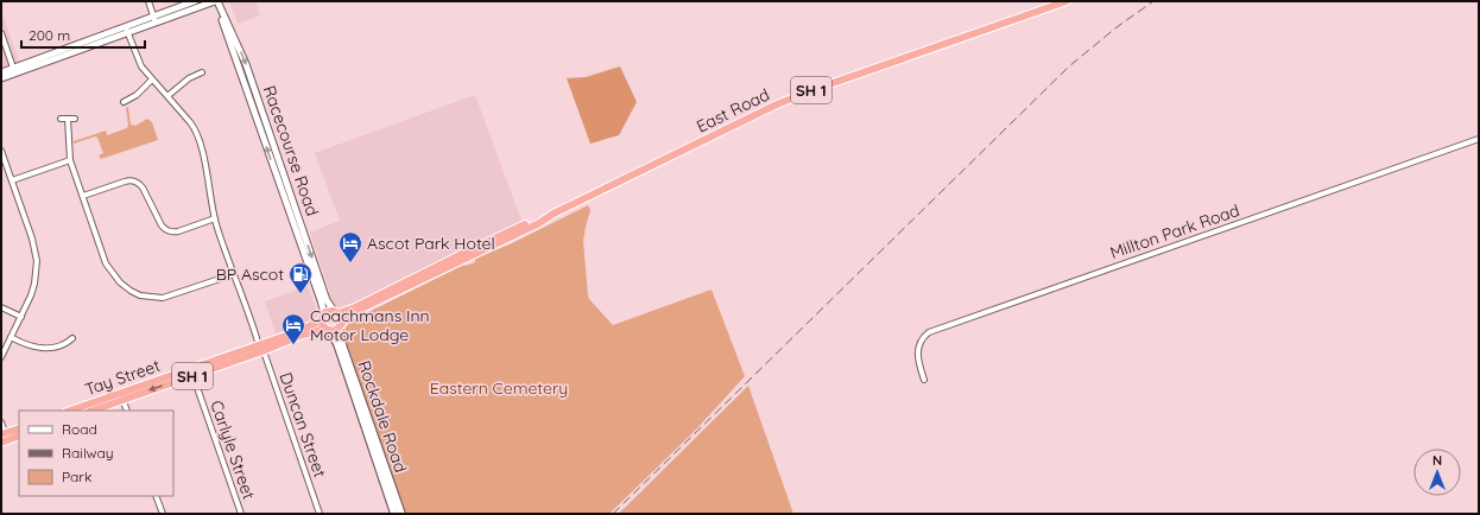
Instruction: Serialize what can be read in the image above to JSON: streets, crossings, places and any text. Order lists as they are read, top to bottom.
{
  "streets": {
    "highway": ["SH 1", "East Road", "Tay Street"],
    "main road": ["Rockdale Road"],
    "street": [
      "Racecourse Road",
      "Millton Park Road",
      "Duncan Street",
      "Carlyle Street"
    ]
  },
  "crossings": [
    ["SH 1", "East Road"],
    ["SH 1", "Racecourse Road"],
    ["SH 1", "Tay Street"],
    ["SH 1", "Rockdale Road"],
    ["East Road", "Racecourse Road"],
    ["East Road", "Rockdale Road"],
    ["Racecourse Road", "Tay Street"],
    ["Tay Street", "Rockdale Road"],
    ["Tay Street", "Duncan Street"],
    ["Tay Street", "Carlyle Street"]
  ],
  "parks": ["Eastern Cemetery"],
  "places": {
    "hotel": ["Ascot Park Hotel", "Coachmans Inn Motor Lodge"],
    "fuel station": ["BP Ascot"]
  },
  "legend": ["Road", "Railway", "Park"],
  "scale_bar": "200 m",
  "north": "top"
}
